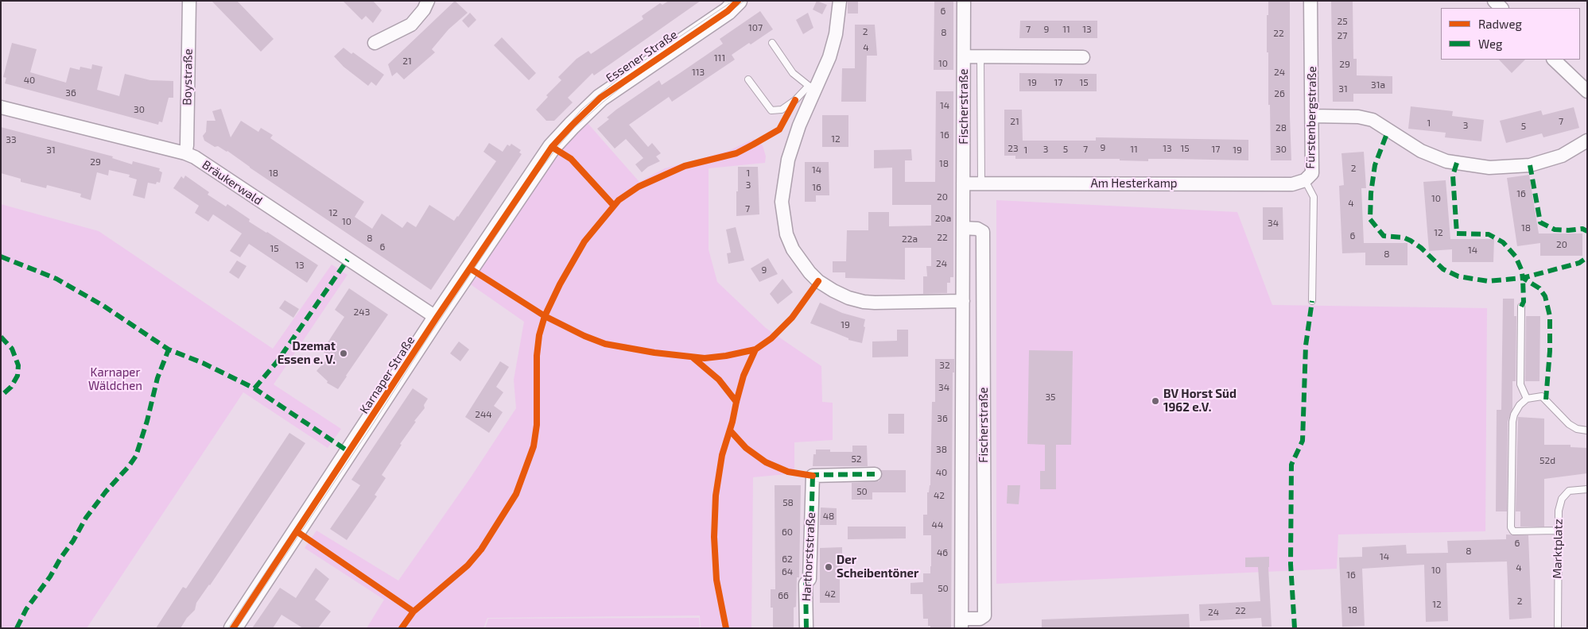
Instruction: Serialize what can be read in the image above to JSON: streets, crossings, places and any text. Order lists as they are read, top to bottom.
{
  "streets": {
    "main road": ["Essener Straße", "Karnaper Straße"],
    "street": [
      "Boystraße",
      "Fischerstraße",
      "Fürstenbergstraße",
      "Bräukerwald",
      "Am Hesterkamp",
      "Harthorststraße"
    ],
    "lane": ["Marktplatz"]
  },
  "crossings": [
    ["Essener Straße", "Karnaper Straße"],
    ["Boystraße", "Bräukerwald"],
    ["Fischerstraße", "Am Hesterkamp"],
    ["Fürstenbergstraße", "Am Hesterkamp"],
    ["Bräukerwald", "Karnaper Straße"]
  ],
  "parks": ["Karnaper Wäldchen"],
  "places": ["Dzemat Essen e. V.", "BV Horst Süd 1962 e.V.", "Der Scheibentöner"],
  "house_numbers": [
    "6",
    "25",
    "107",
    "7",
    "9",
    "11",
    "13",
    "2",
    "8",
    "22",
    "27",
    "4",
    "111",
    "21",
    "10",
    "29",
    "113",
    "24",
    "40",
    "19",
    "17",
    "15",
    "31a",
    "31",
    "36",
    "26",
    "14",
    "30",
    "21",
    "7",
    "1",
    "3",
    "5",
    "28",
    "16",
    "12",
    "33",
    "9",
    "23",
    "13",
    "15",
    "3",
    "5",
    "7",
    "11",
    "17",
    "30",
    "31",
    "1",
    "19",
    "29",
    "18",
    "2",
    "14",
    "18",
    "1",
    "3",
    "16",
    "16",
    "20",
    "10",
    "4",
    "7",
    "12",
    "20a",
    "10",
    "34",
    "18",
    "12",
    "6",
    "22",
    "8",
    "22a",
    "20",
    "6",
    "15",
    "14",
    "8",
    "24",
    "13",
    "9",
    "243",
    "19",
    "32",
    "34",
    "35",
    "244",
    "36",
    "38",
    "52",
    "52d",
    "40",
    "50",
    "42",
    "58",
    "48",
    "44",
    "60",
    "6",
    "8",
    "46",
    "14",
    "62",
    "4",
    "10",
    "64",
    "16",
    "50",
    "42",
    "66",
    "2",
    "12",
    "18",
    "22",
    "24"
  ],
  "legend": ["Radweg", "Weg"]
}
